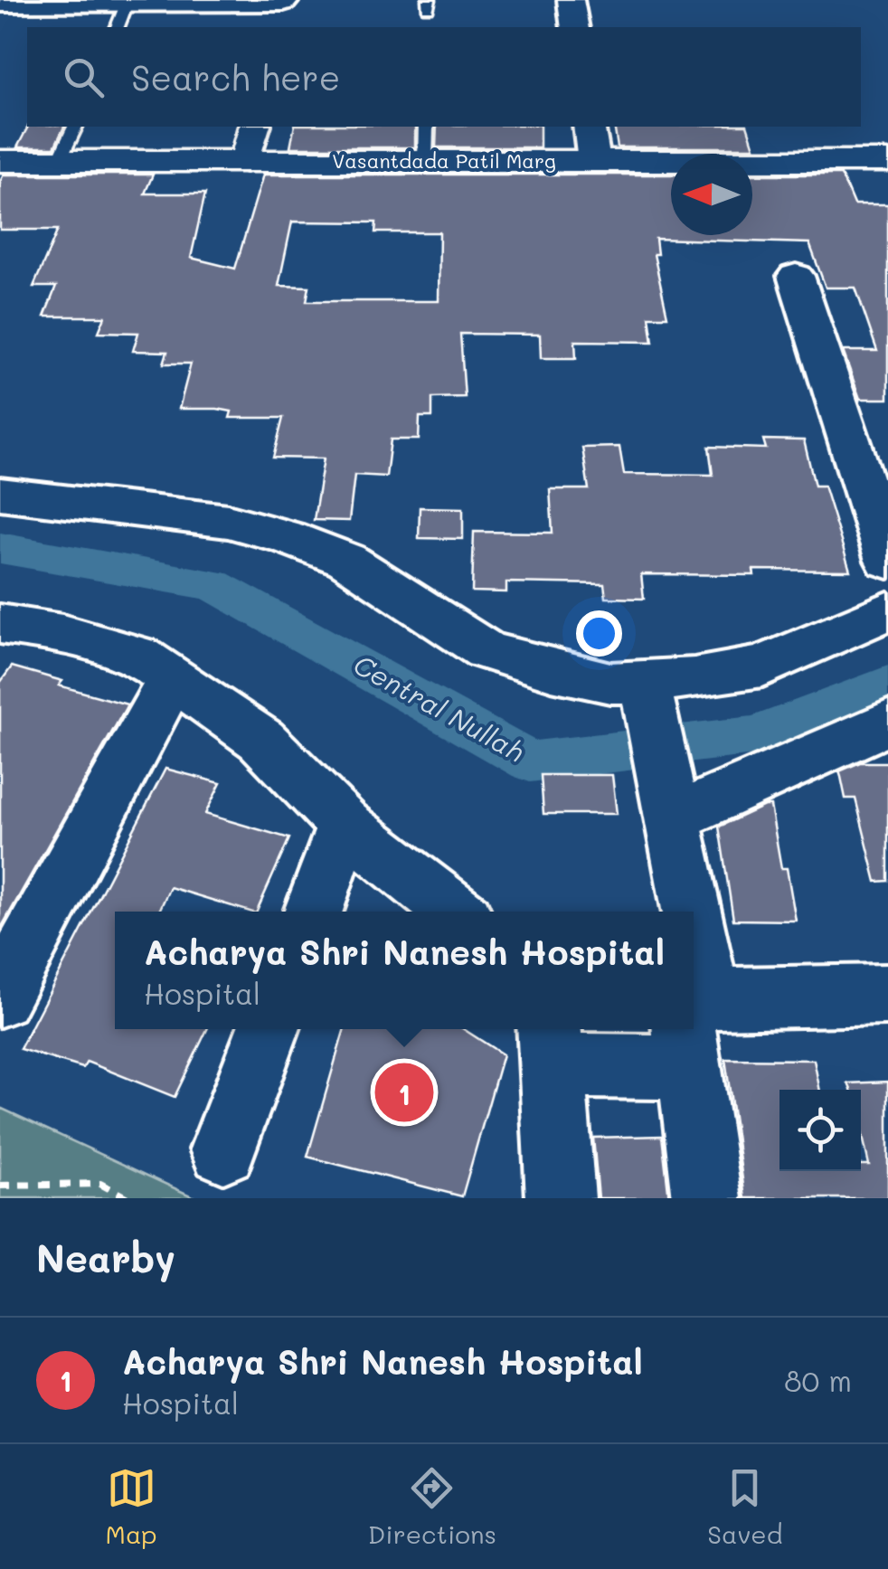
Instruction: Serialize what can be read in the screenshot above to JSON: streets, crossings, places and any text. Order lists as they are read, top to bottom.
{
  "streets": {
    "street": ["Vasantdada Patil Marg"]
  },
  "water": ["Central Nullah"],
  "north": "left",
  "page": {
    "search": "Search here",
    "popup": ["Acharya Shri Nanesh Hospital", "Hospital"],
    "pins": "1",
    "heading": "Nearby",
    "list": [
      {
        "mark": "1",
        "name": "Acharya Shri Nanesh Hospital",
        "note": "Hospital",
        "value": "80 m"
      }
    ],
    "nav": ["Map", "Directions", "Saved"]
  }
}
